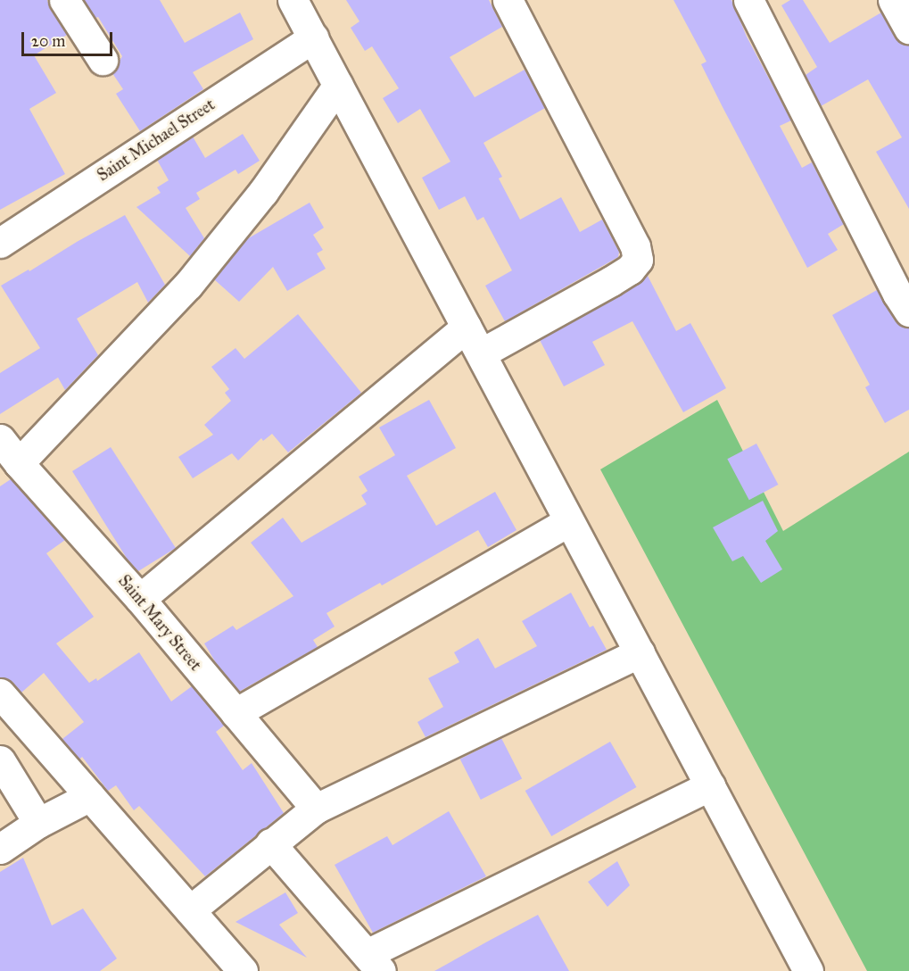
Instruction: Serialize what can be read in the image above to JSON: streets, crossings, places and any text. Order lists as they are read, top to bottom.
{
  "streets": {
    "street": ["Saint Michael Street", "Saint Mary Street"]
  },
  "scale_bar": "20 m"
}
